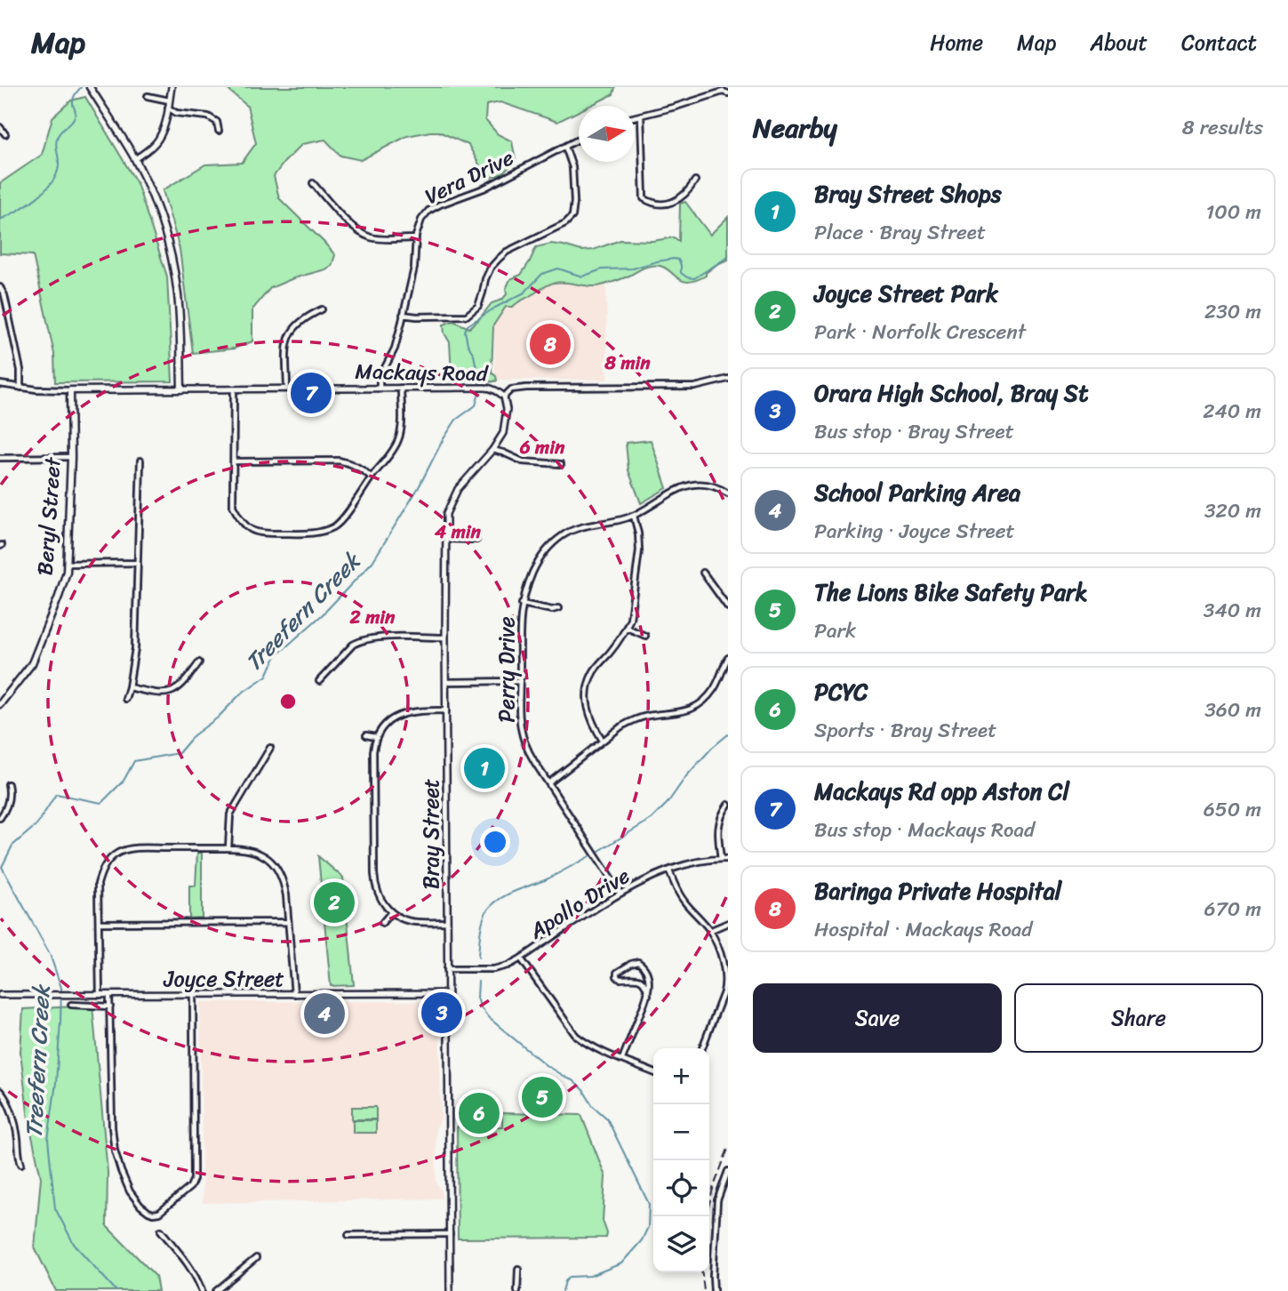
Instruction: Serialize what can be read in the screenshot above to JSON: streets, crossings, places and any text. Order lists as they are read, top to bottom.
{
  "streets": {
    "main road": ["Mackays Road", "Beryl Street"],
    "street": [
      "Vera Drive",
      "Perry Drive",
      "Bray Street",
      "Apollo Drive",
      "Joyce Street"
    ]
  },
  "crossings": [
    ["Vera Drive", "Mackays Road"],
    ["Mackays Road", "Beryl Street"],
    ["Mackays Road", "Bray Street"],
    ["Perry Drive", "Apollo Drive"],
    ["Bray Street", "Apollo Drive"],
    ["Bray Street", "Joyce Street"]
  ],
  "water": ["Treefern Creek"],
  "north": "right",
  "page": {
    "header": "Map",
    "nav": [
      "Home",
      "Map",
      "About",
      "Contact"
    ],
    "heading": ["Nearby", "8 results"],
    "list": [
      {
        "mark": "1",
        "name": "Bray Street Shops",
        "note": "Place · Bray Street",
        "value": "100 m"
      },
      {
        "mark": "2",
        "name": "Joyce Street Park",
        "note": "Park · Norfolk Crescent",
        "value": "230 m"
      },
      {
        "mark": "3",
        "name": "Orara High School, Bray St",
        "note": "Bus stop · Bray Street",
        "value": "240 m"
      },
      {
        "mark": "4",
        "name": "School Parking Area",
        "note": "Parking · Joyce Street",
        "value": "320 m"
      },
      {
        "mark": "5",
        "name": "The Lions Bike Safety Park",
        "note": "Park",
        "value": "340 m"
      },
      {
        "mark": "6",
        "name": "PCYC",
        "note": "Sports · Bray Street",
        "value": "360 m"
      },
      {
        "mark": "7",
        "name": "Mackays Rd opp Aston Cl",
        "note": "Bus stop · Mackays Road",
        "value": "650 m"
      },
      {
        "mark": "8",
        "name": "Baringa Private Hospital",
        "note": "Hospital · Mackays Road",
        "value": "670 m"
      }
    ],
    "pins": [
      "8",
      "7",
      "1",
      "2",
      "3",
      "4",
      "5",
      "6"
    ],
    "buttons": ["Save", "Share"],
    "map_buttons": ["+", "−"]
  },
  "rings": [
    "8 min",
    "6 min",
    "4 min",
    "2 min"
  ]
}
